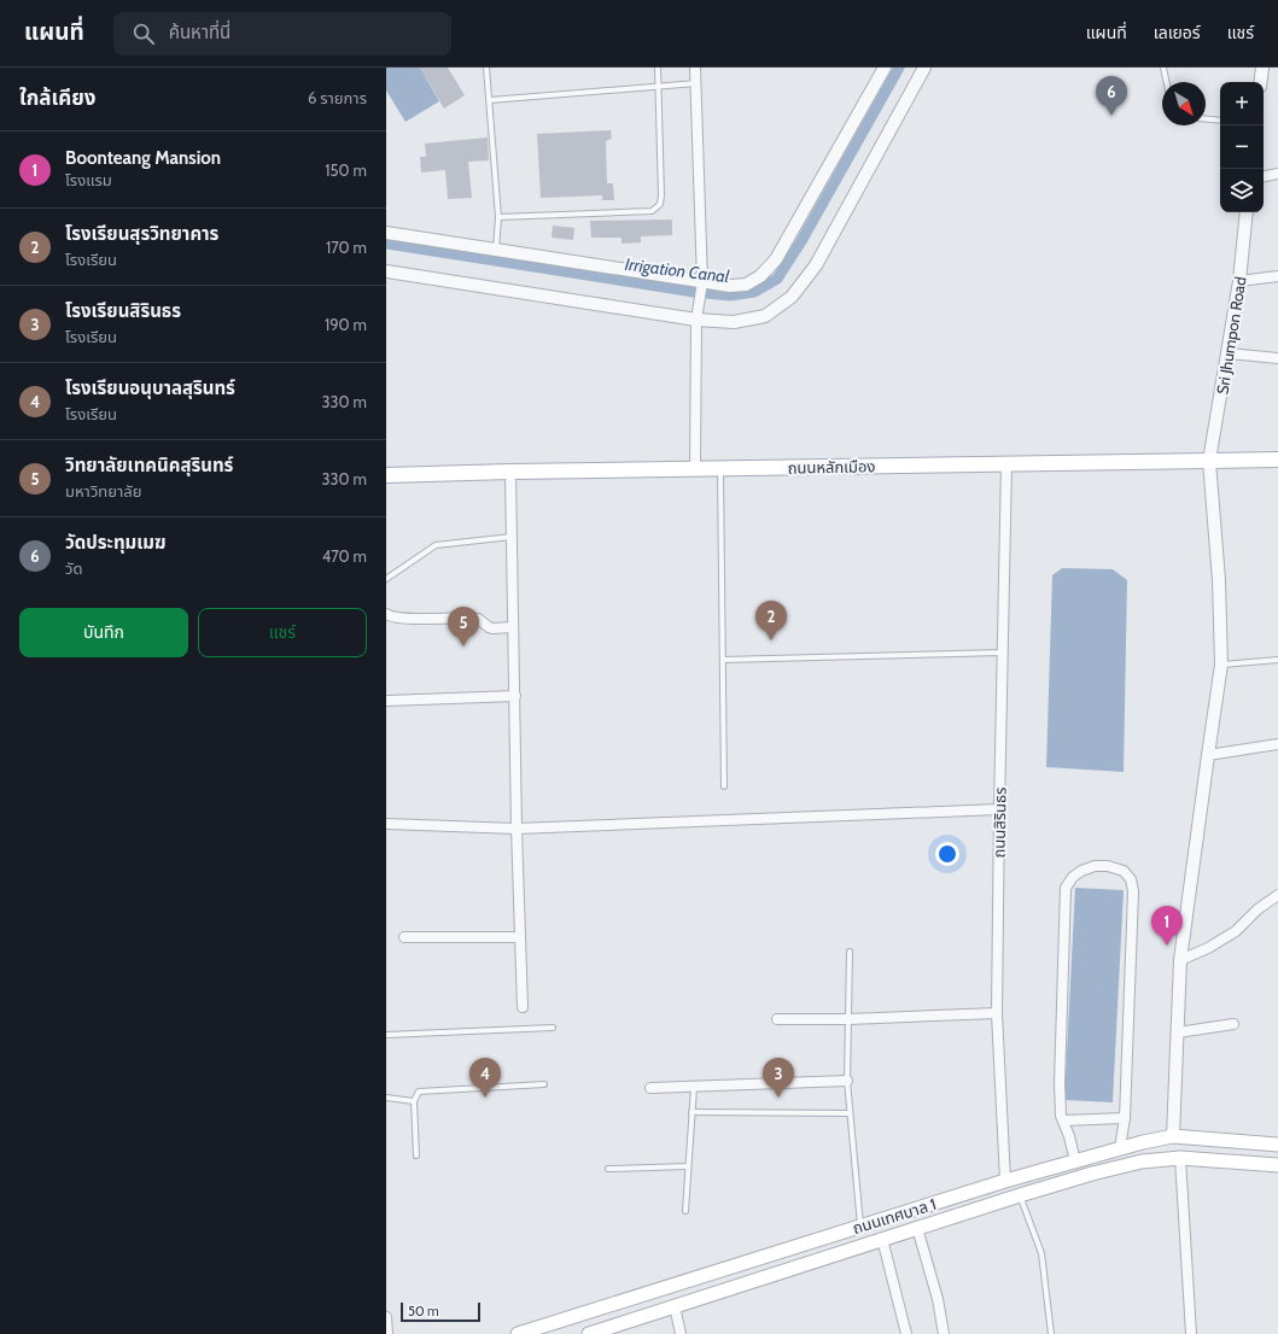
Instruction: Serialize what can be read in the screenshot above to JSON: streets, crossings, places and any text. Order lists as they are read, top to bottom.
{
  "streets": {
    "main road": ["ถนนหลักเมือง", "ถนนเทศบาล 1"],
    "street": ["Sri Jhumpon Road", "ถนนสิรินธร"]
  },
  "crossings": [
    ["Sri Jhumpon Road", "ถนนหลักเมือง"],
    ["Sri Jhumpon Road", "ถนนเทศบาล 1"],
    ["ถนนหลักเมือง", "ถนนสิรินธร"],
    ["ถนนสิรินธร", "ถนนเทศบาล 1"]
  ],
  "water": ["Irrigation Canal"],
  "scale_bar": "50 m",
  "north": "bottom right",
  "page": {
    "header": "แผนที่",
    "search": "ค้นหาที่นี่",
    "nav": ["แผนที่", "เลเยอร์", "แชร์"],
    "heading": ["ใกล้เคียง", "6 รายการ"],
    "pins": [
      "6",
      "2",
      "5",
      "1",
      "3",
      "4"
    ],
    "map_buttons": ["+", "−"],
    "list": [
      {
        "mark": "1",
        "name": "Boonteang Mansion",
        "note": "โรงแรม",
        "value": "150 m"
      },
      {
        "mark": "2",
        "name": "โรงเรียนสุรวิทยาคาร",
        "note": "โรงเรียน",
        "value": "170 m"
      },
      {
        "mark": "3",
        "name": "โรงเรียนสิรินธร",
        "note": "โรงเรียน",
        "value": "190 m"
      },
      {
        "mark": "4",
        "name": "โรงเรียนอนุบาลสุรินทร์",
        "note": "โรงเรียน",
        "value": "330 m"
      },
      {
        "mark": "5",
        "name": "วิทยาลัยเทคนิคสุรินทร์",
        "note": "มหาวิทยาลัย",
        "value": "330 m"
      },
      {
        "mark": "6",
        "name": "วัดประทุมเมฆ",
        "note": "วัด",
        "value": "470 m"
      }
    ],
    "buttons": ["บันทึก", "แชร์"],
    "scale": "50 m"
  }
}
